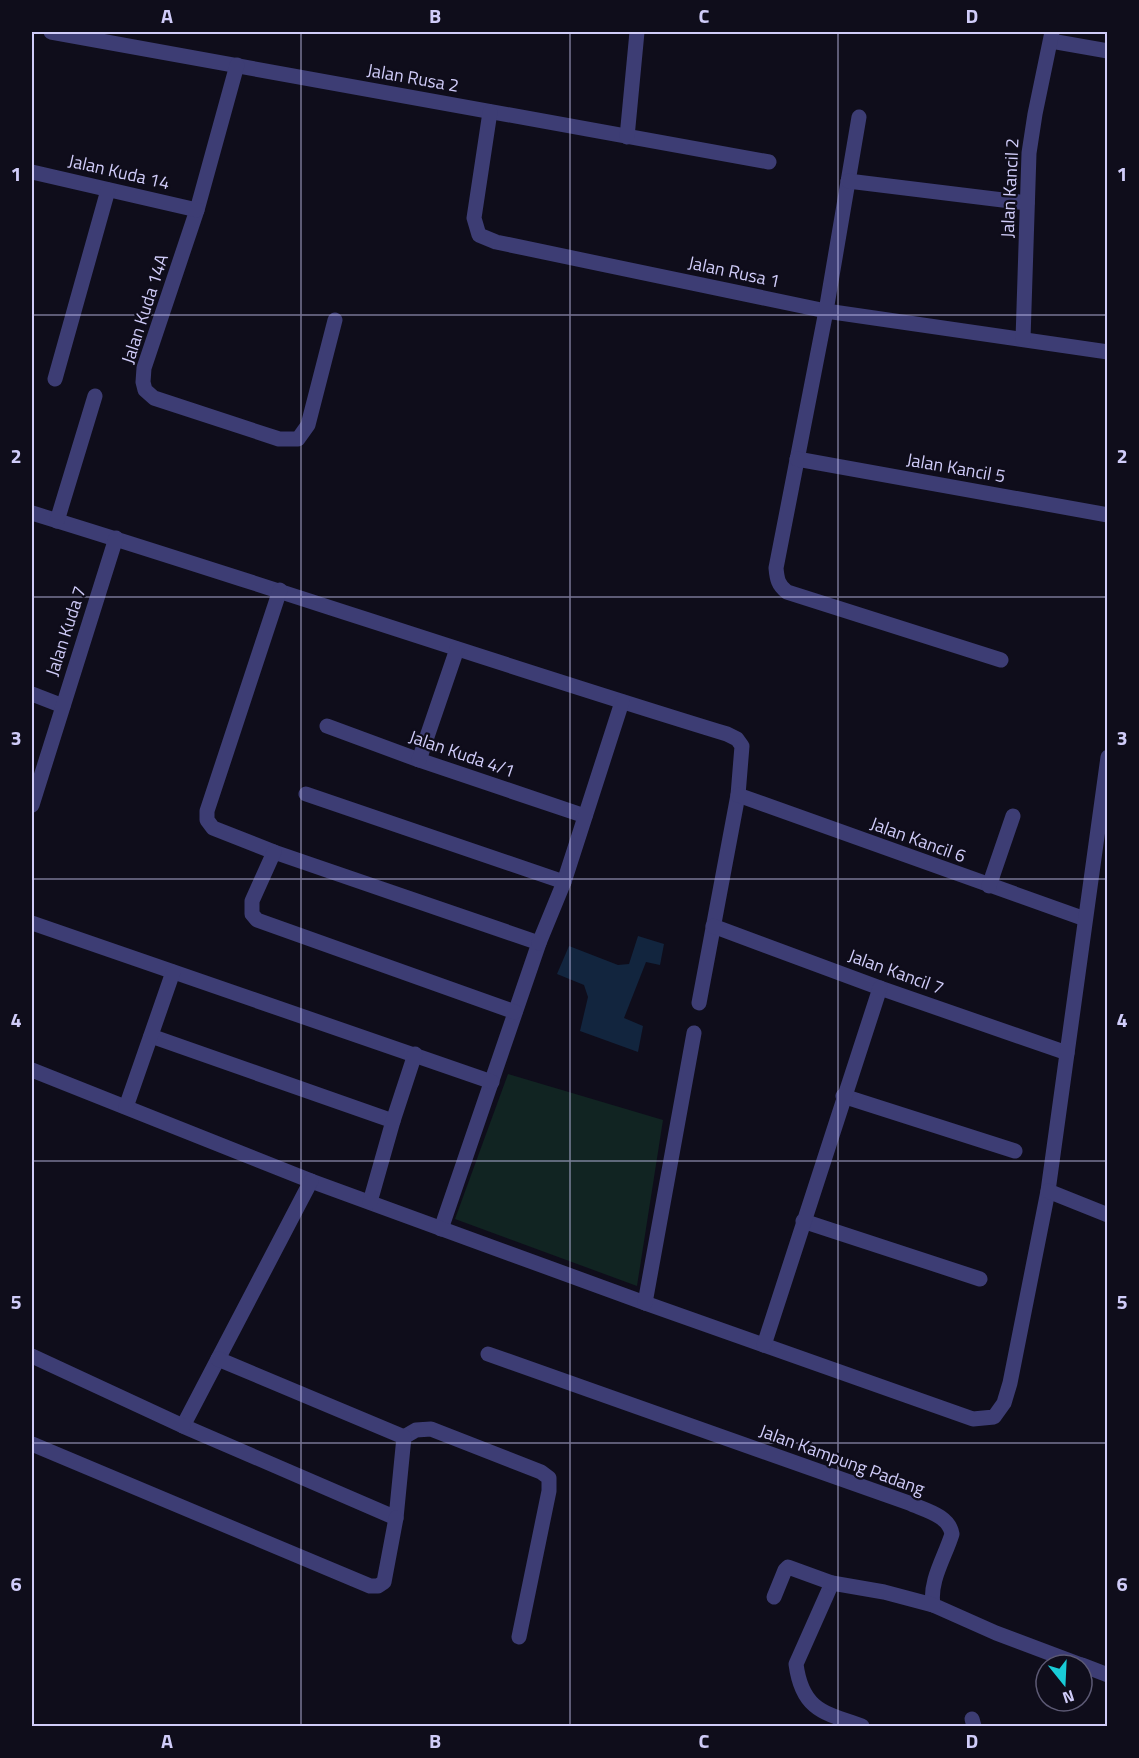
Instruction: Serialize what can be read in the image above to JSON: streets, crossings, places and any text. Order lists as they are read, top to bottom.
{
  "streets": {
    "street": [
      "Jalan Rusa 2",
      "Jalan Kuda 14",
      "Jalan Kancil 2",
      "Jalan Rusa 1",
      "Jalan Kuda 14A",
      "Jalan Kancil 5",
      "Jalan Kuda 7",
      "Jalan Kuda 4/1",
      "Jalan Kancil 6",
      "Jalan Kancil 7",
      "Jalan Kampung Padang"
    ]
  },
  "crossings": [
    ["Jalan Rusa 2", "Jalan Rusa 1"],
    ["Jalan Rusa 2", "Jalan Kuda 14A"],
    ["Jalan Kuda 14", "Jalan Kuda 14A"],
    ["Jalan Kancil 2", "Jalan Rusa 1"]
  ],
  "north": "bottom",
  "grid": {
    "columns": [
      "A",
      "B",
      "C",
      "D"
    ],
    "rows": [
      "1",
      "2",
      "3",
      "4",
      "5",
      "6"
    ]
  }
}
